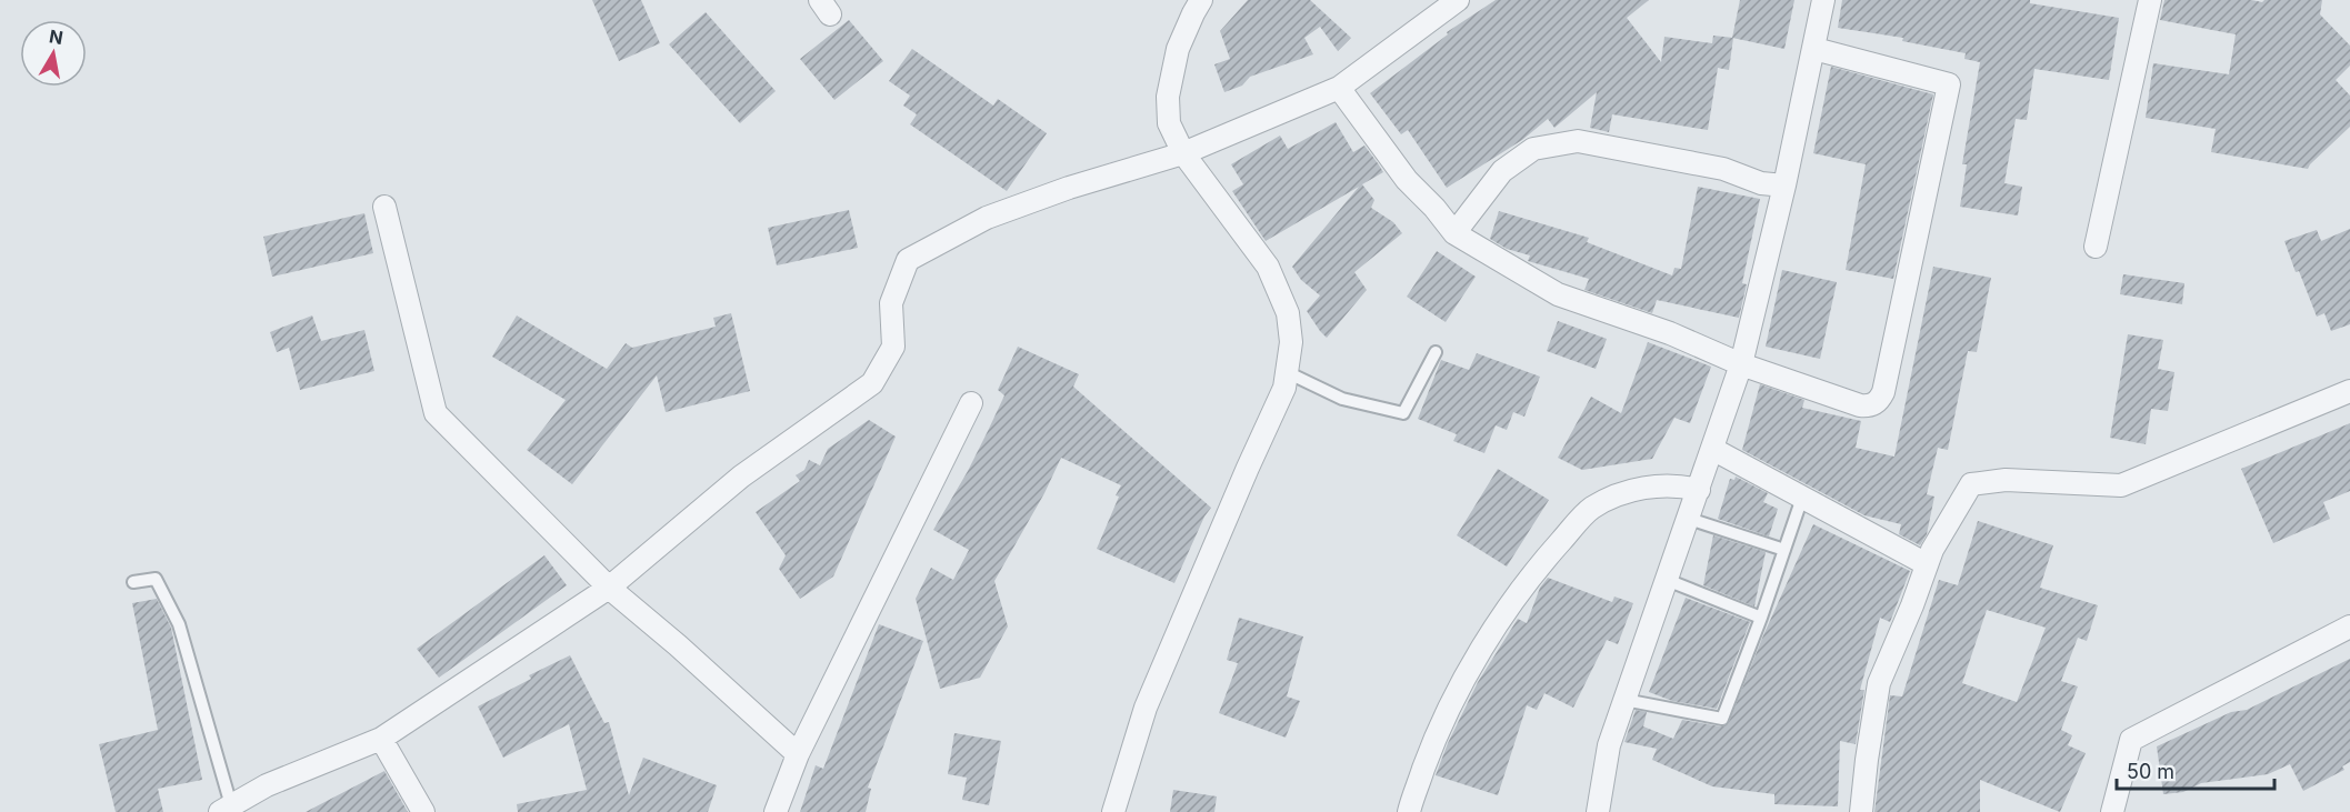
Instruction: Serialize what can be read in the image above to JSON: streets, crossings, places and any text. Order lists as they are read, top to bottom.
{
  "scale_bar": "50 m",
  "north": "top"
}
